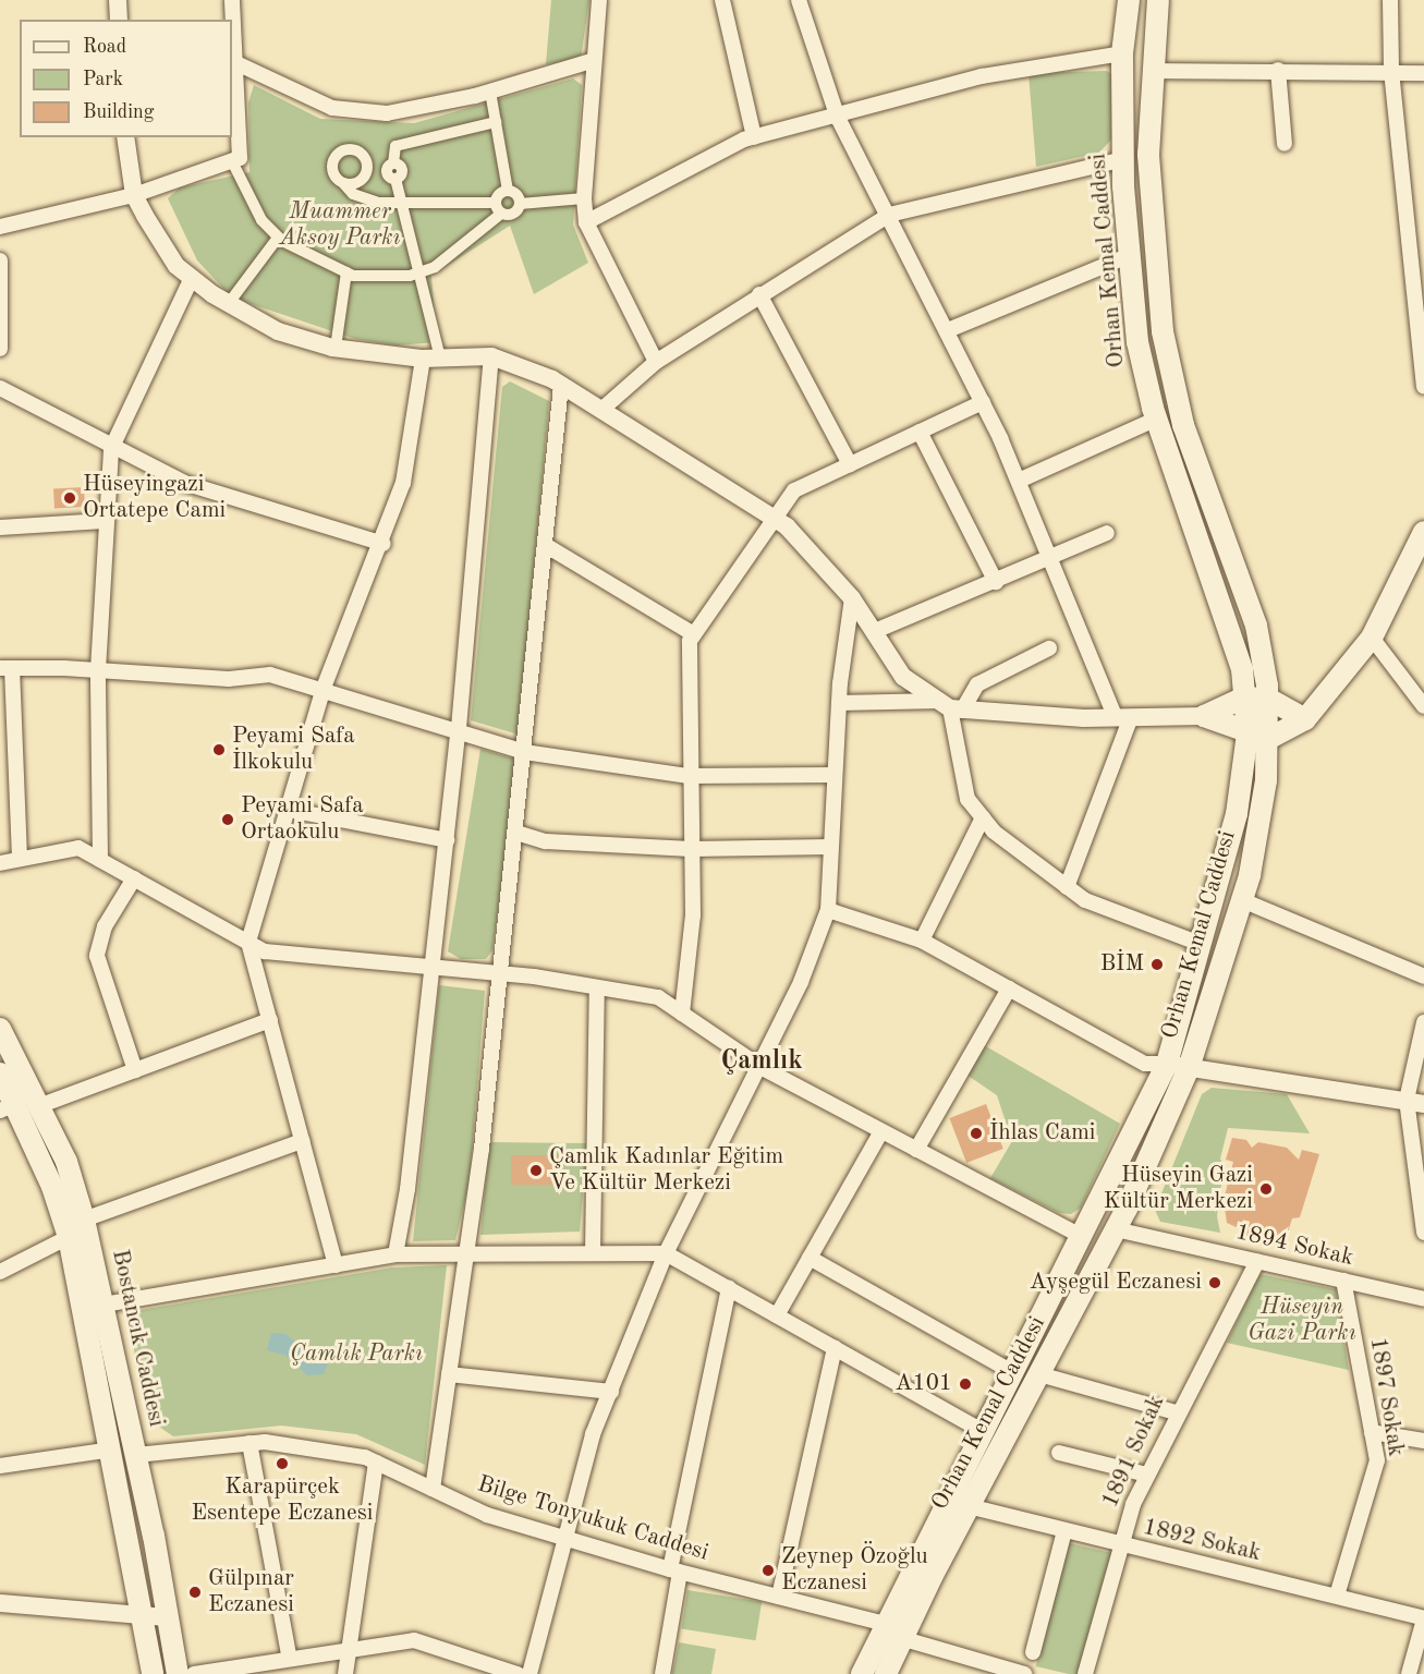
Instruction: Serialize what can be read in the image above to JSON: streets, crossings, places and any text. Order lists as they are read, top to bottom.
{
  "streets": {
    "main road": ["Orhan Kemal Caddesi", "Bostancık Caddesi"],
    "street": [
      "1894 Sokak",
      "1897 Sokak",
      "1891 Sokak",
      "Bilge Tonyukuk Caddesi",
      "1892 Sokak"
    ]
  },
  "crossings": [
    ["Orhan Kemal Caddesi", "1894 Sokak"],
    ["Orhan Kemal Caddesi", "Bilge Tonyukuk Caddesi"],
    ["Orhan Kemal Caddesi", "1892 Sokak"],
    ["1894 Sokak", "1897 Sokak"],
    ["1894 Sokak", "1891 Sokak"],
    ["Bostancık Caddesi", "Bilge Tonyukuk Caddesi"],
    ["1897 Sokak", "1892 Sokak"],
    ["1891 Sokak", "1892 Sokak"]
  ],
  "districts": ["Çamlık"],
  "parks": ["Muammer Aksoy Parkı", "Hüseyin Gazi Parkı", "Çamlık Parkı"],
  "places": [
    "Hüseyingazi Ortatepe Cami",
    "Peyami Safa İlkokulu",
    "Peyami Safa Ortaokulu",
    "BİM",
    "İhlas Cami",
    "Çamlık Kadınlar Eğitim Ve Kültür Merkezi",
    "Hüseyin Gazi Kültür Merkezi",
    "Ayşegül Eczanesi",
    "A101",
    "Karapürçek Esentepe Eczanesi",
    "Zeynep Özoğlu Eczanesi",
    "Gülpınar Eczanesi"
  ],
  "legend": ["Road", "Park", "Building"]
}
